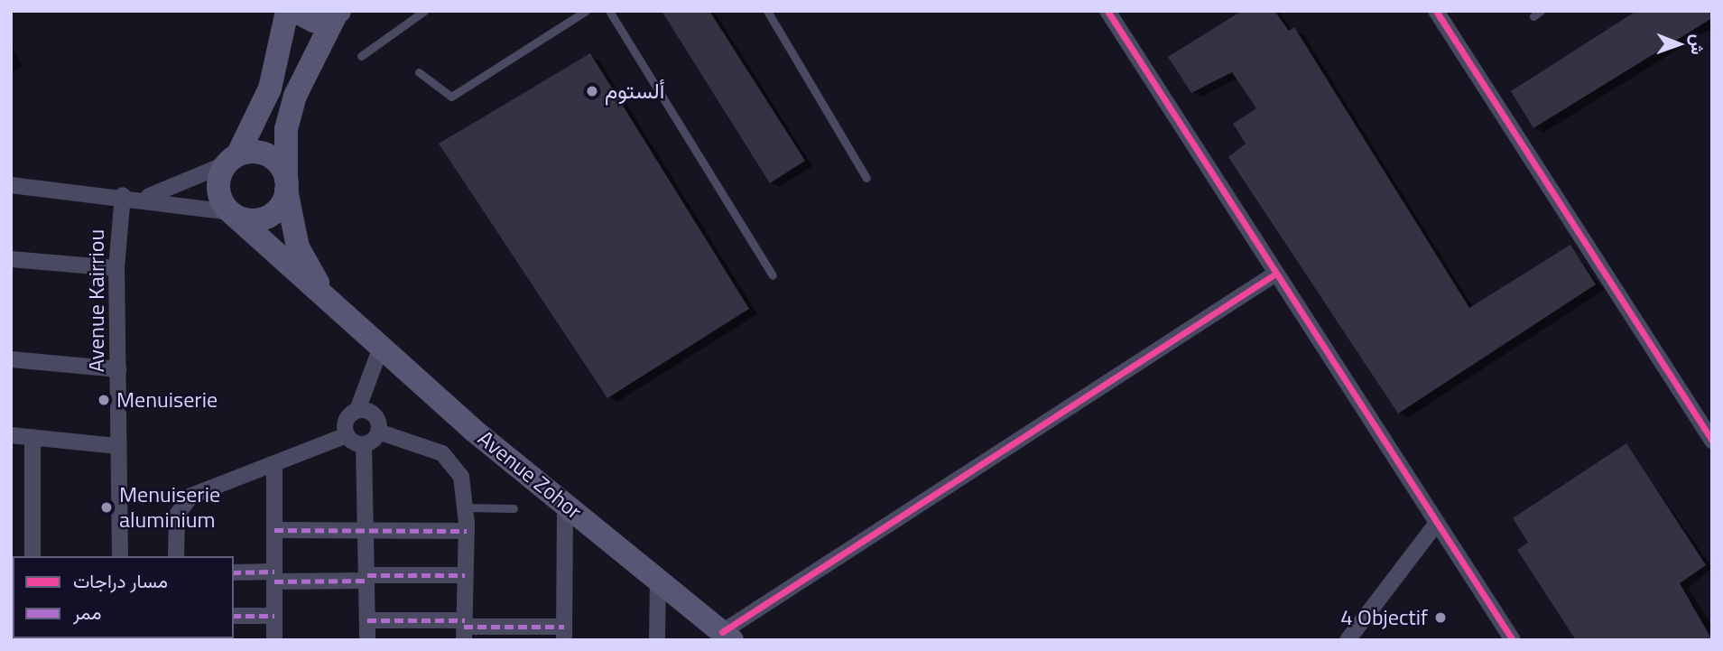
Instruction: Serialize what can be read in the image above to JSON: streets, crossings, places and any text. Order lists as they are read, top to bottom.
{
  "streets": {
    "main road": ["Avenue Zohor"],
    "street": ["Avenue Kairriou"]
  },
  "places": [
    "ألستوم",
    "Menuiserie",
    "Menuiserie aluminium",
    "4 Objectif"
  ],
  "legend": ["مسار دراجات", "ممر"],
  "north": "right"
}
